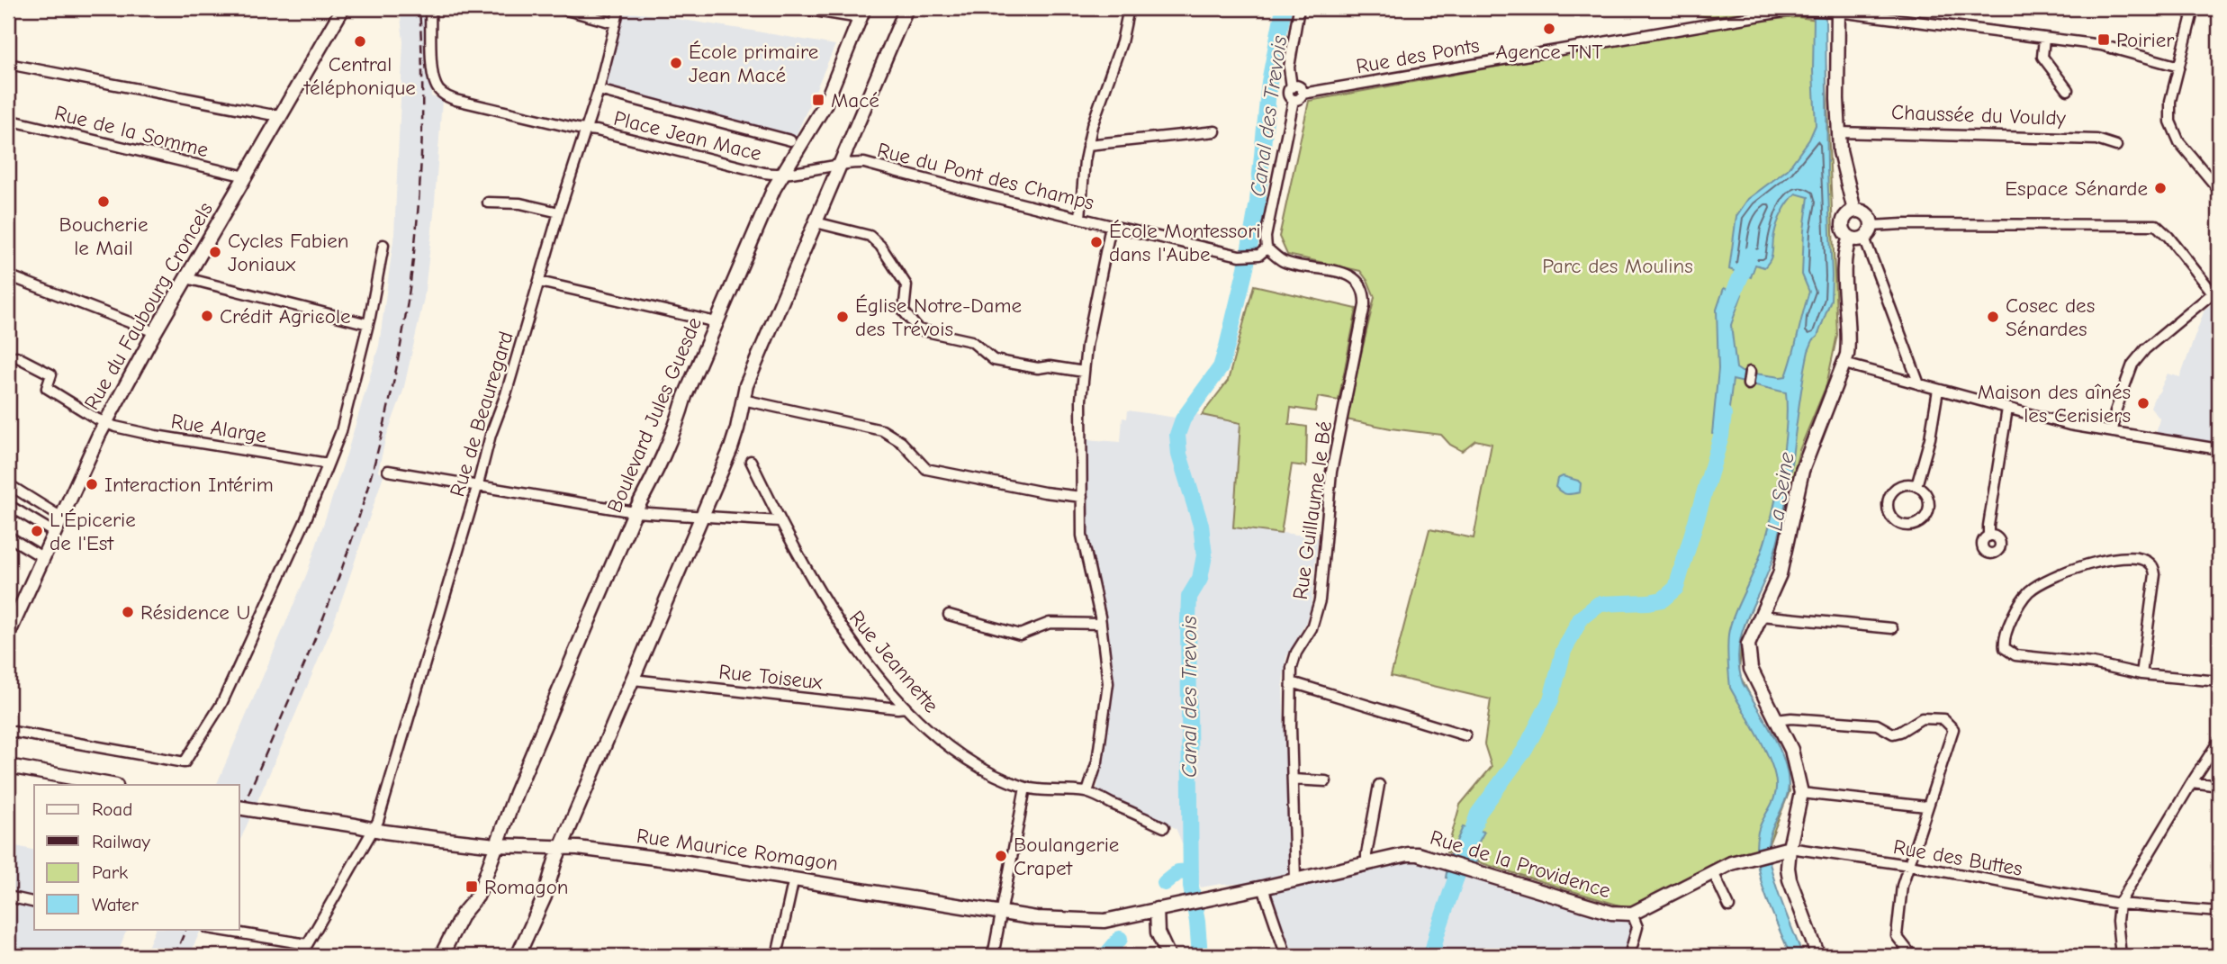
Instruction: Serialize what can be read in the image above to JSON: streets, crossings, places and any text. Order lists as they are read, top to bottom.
{
  "streets": {
    "street": [
      "Rue des Ponts",
      "Chaussée du Vouldy",
      "Rue de la Somme",
      "Place Jean Mace",
      "Rue du Pont des Champs",
      "Rue du Faubourg Croncels",
      "Rue de Beauregard",
      "Boulevard Jules Guesde",
      "Rue Alarge",
      "Rue Guillaume le Bé",
      "Rue Jeannette",
      "Rue Toiseux",
      "Rue Maurice Romagon",
      "Rue des Buttes",
      "Rue de la Providence"
    ]
  },
  "crossings": [
    ["Rue de la Somme", "Rue du Faubourg Croncels"],
    ["Place Jean Mace", "Rue du Pont des Champs"],
    ["Place Jean Mace", "Rue de Beauregard"],
    ["Place Jean Mace", "Boulevard Jules Guesde"],
    ["Rue du Pont des Champs", "Boulevard Jules Guesde"],
    ["Rue du Pont des Champs", "Rue Guillaume le Bé"],
    ["Rue du Faubourg Croncels", "Rue Alarge"],
    ["Rue de Beauregard", "Rue Maurice Romagon"],
    ["Boulevard Jules Guesde", "Rue Maurice Romagon"],
    ["Rue Guillaume le Bé", "Rue de la Providence"],
    ["Rue Jeannette", "Rue Toiseux"],
    ["Rue Maurice Romagon", "Rue de la Providence"]
  ],
  "water": ["Canal des Trevois", "La Seine"],
  "parks": ["Parc des Moulins"],
  "places": {
    "other": [
      "Agence TNT",
      "Central téléphonique",
      "École primaire Jean Macé",
      "Espace Sénarde",
      "Boucherie le Mail",
      "École Montessori dans l'Aube",
      "Cycles Fabien Joniaux",
      "Crédit Agricole",
      "Église Notre-Dame des Trévois",
      "Cosec des Sénardes",
      "Maison des aînés les Cerisiers",
      "Interaction Intérim",
      "L'Épicerie de l'Est",
      "Résidence U",
      "Boulangerie Crapet"
    ],
    "transit": ["Poirier", "Macé", "Romagon"]
  },
  "legend": [
    "Road",
    "Railway",
    "Park",
    "Water"
  ]
}
